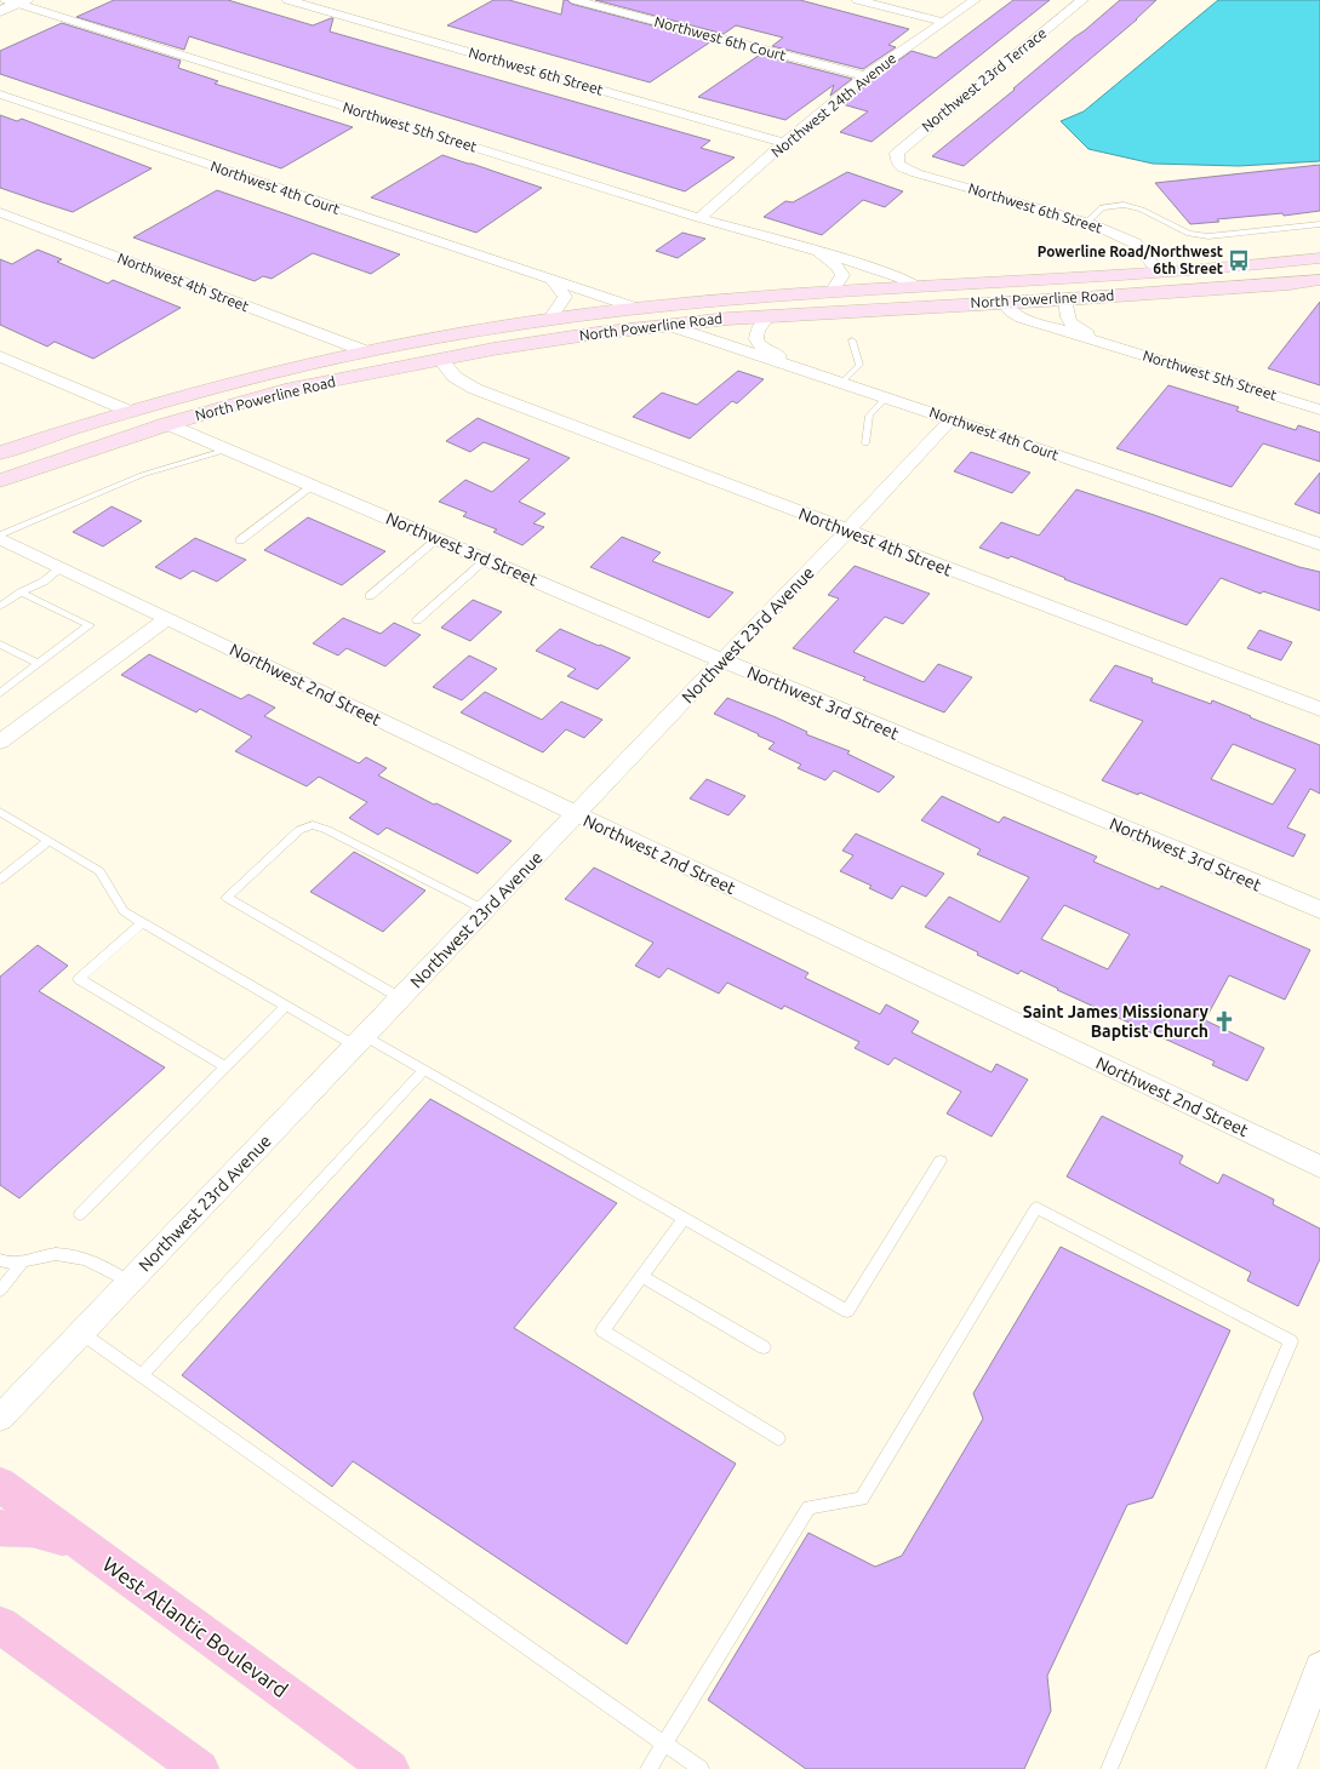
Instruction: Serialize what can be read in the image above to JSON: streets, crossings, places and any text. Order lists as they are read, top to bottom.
{
  "streets": {
    "main road": ["North Powerline Road", "West Atlantic Boulevard"],
    "street": [
      "Northwest 6th Court",
      "Northwest 6th Street",
      "Northwest 23rd Terrace",
      "Northwest 24th Avenue",
      "Northwest 5th Street",
      "Northwest 4th Court",
      "Northwest 4th Street",
      "Northwest 3rd Street",
      "Northwest 23rd Avenue",
      "Northwest 2nd Street"
    ]
  },
  "crossings": [
    ["Northwest 6th Court", "Northwest 24th Avenue"],
    ["Northwest 6th Street", "Northwest 23rd Terrace"],
    ["Northwest 6th Street", "Northwest 24th Avenue"],
    ["Northwest 6th Street", "North Powerline Road"],
    ["Northwest 24th Avenue", "Northwest 5th Street"],
    ["Northwest 5th Street", "North Powerline Road"],
    ["Northwest 4th Court", "North Powerline Road"],
    ["Northwest 4th Court", "Northwest 23rd Avenue"],
    ["Northwest 4th Street", "North Powerline Road"],
    ["Northwest 4th Street", "Northwest 23rd Avenue"],
    ["North Powerline Road", "Northwest 3rd Street"],
    ["Northwest 3rd Street", "Northwest 23rd Avenue"],
    ["Northwest 23rd Avenue", "Northwest 2nd Street"]
  ],
  "places": {
    "bus stop": ["Powerline Road/Northwest 6th Street"],
    "church": ["Saint James Missionary Baptist Church"]
  }
}
